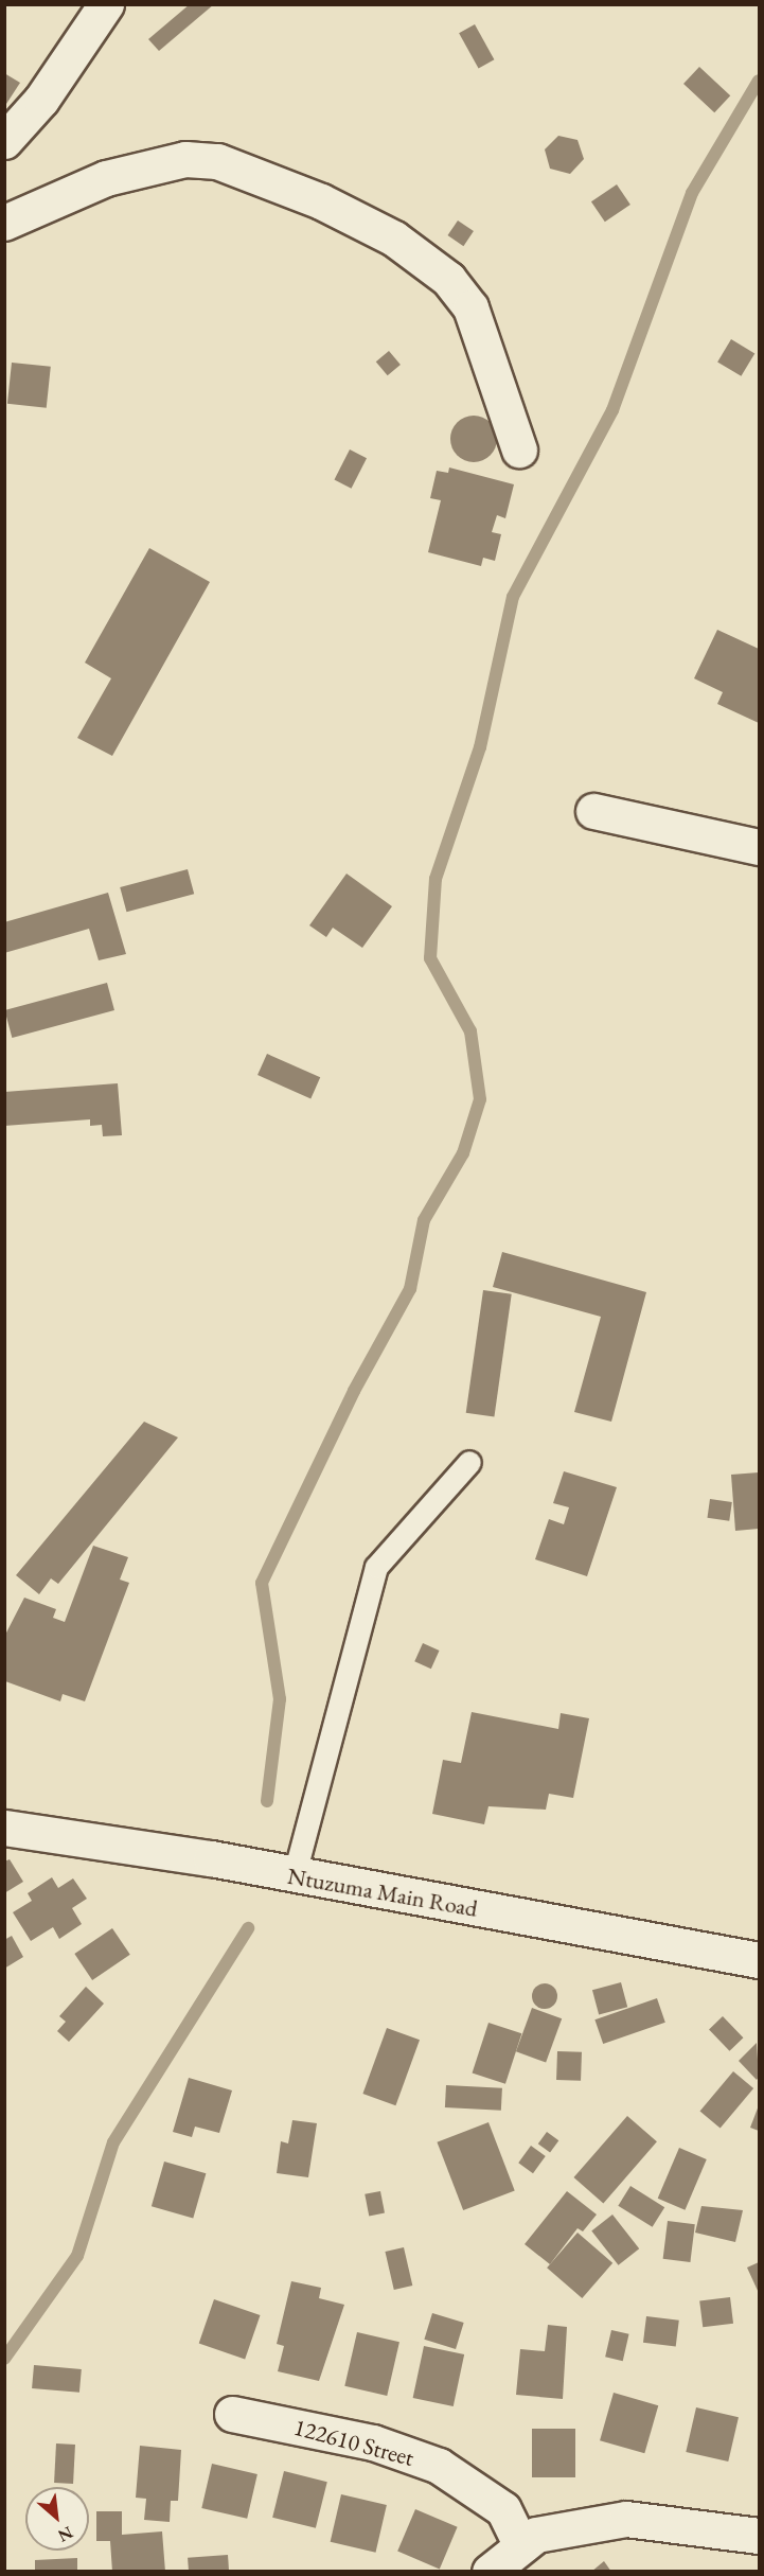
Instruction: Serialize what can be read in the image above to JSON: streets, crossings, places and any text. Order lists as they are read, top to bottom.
{
  "streets": {
    "street": ["Ntuzuma Main Road", "122610 Street"]
  },
  "north": "bottom right"
}
